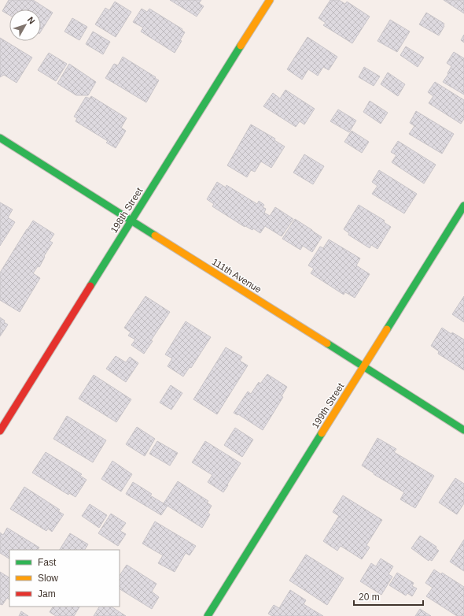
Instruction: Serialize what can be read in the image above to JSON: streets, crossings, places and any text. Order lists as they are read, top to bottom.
{
  "streets": {
    "street": ["198th Street", "111th Avenue", "199th Street"]
  },
  "crossings": [
    ["198th Street", "111th Avenue"],
    ["111th Avenue", "199th Street"]
  ],
  "legend": ["Fast", "Slow", "Jam"],
  "scale_bar": "20 m",
  "north": "top right"
}
